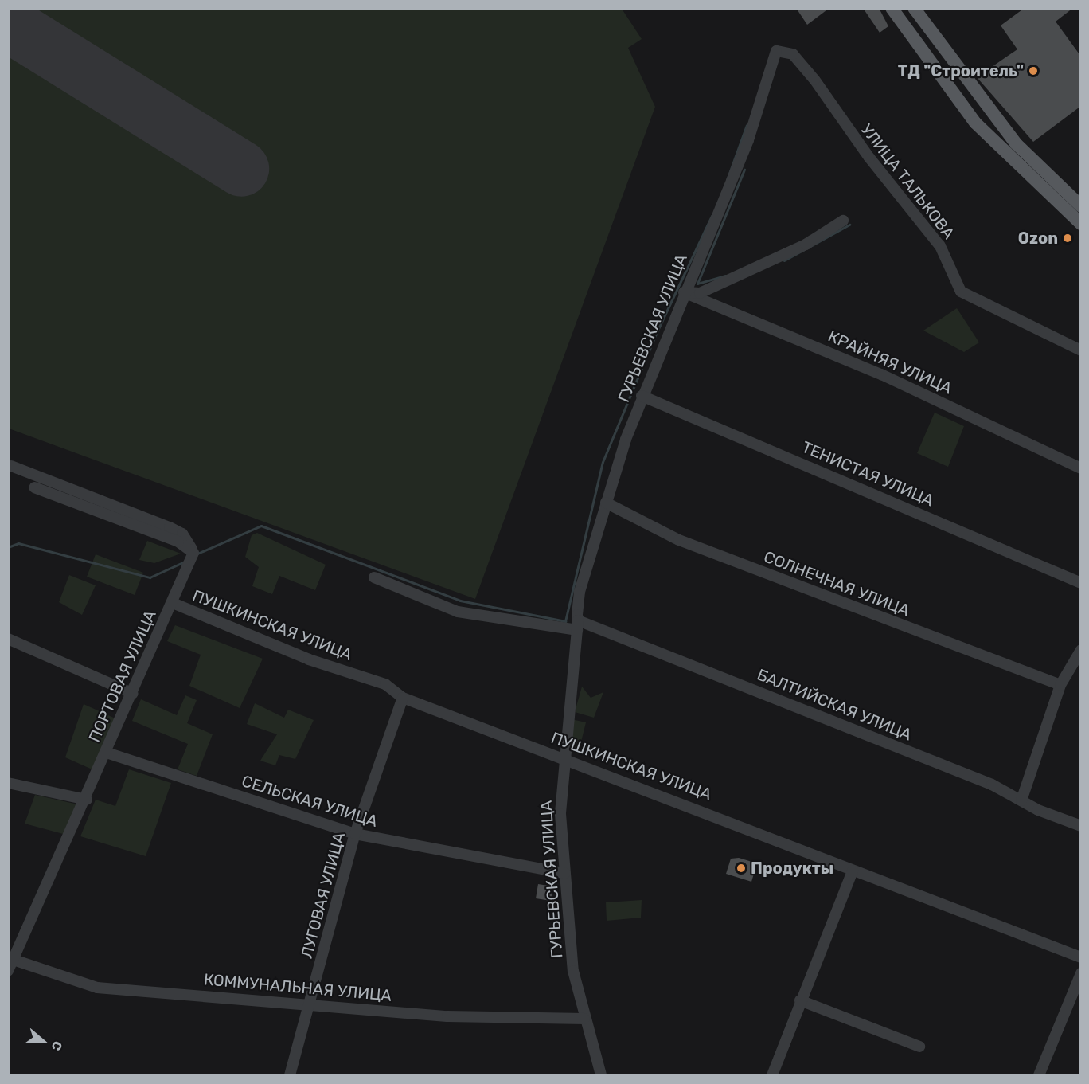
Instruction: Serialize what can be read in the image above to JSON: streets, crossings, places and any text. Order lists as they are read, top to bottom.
{
  "streets": {
    "street": [
      "УЛИЦА ТАЛЬКОВА",
      "ГУРЬЕВСКАЯ УЛИЦА",
      "КРАЙНЯЯ УЛИЦА",
      "ТЕНИСТАЯ УЛИЦА",
      "СОЛНЕЧНАЯ УЛИЦА",
      "ПУШКИНСКАЯ УЛИЦА",
      "ПОРТОВАЯ УЛИЦА",
      "БАЛТИЙСКАЯ УЛИЦА",
      "СЕЛЬСКАЯ УЛИЦА",
      "ЛУГОВАЯ УЛИЦА",
      "КОММУНАЛЬНАЯ УЛИЦА"
    ]
  },
  "crossings": [
    ["УЛИЦА ТАЛЬКОВА", "ГУРЬЕВСКАЯ УЛИЦА"],
    ["ГУРЬЕВСКАЯ УЛИЦА", "КРАЙНЯЯ УЛИЦА"],
    ["ГУРЬЕВСКАЯ УЛИЦА", "ТЕНИСТАЯ УЛИЦА"],
    ["ГУРЬЕВСКАЯ УЛИЦА", "СОЛНЕЧНАЯ УЛИЦА"],
    ["ГУРЬЕВСКАЯ УЛИЦА", "ПУШКИНСКАЯ УЛИЦА"],
    ["ГУРЬЕВСКАЯ УЛИЦА", "БАЛТИЙСКАЯ УЛИЦА"],
    ["ГУРЬЕВСКАЯ УЛИЦА", "СЕЛЬСКАЯ УЛИЦА"],
    ["ГУРЬЕВСКАЯ УЛИЦА", "КОММУНАЛЬНАЯ УЛИЦА"],
    ["ПУШКИНСКАЯ УЛИЦА", "ПОРТОВАЯ УЛИЦА"],
    ["ПУШКИНСКАЯ УЛИЦА", "ЛУГОВАЯ УЛИЦА"],
    ["ПОРТОВАЯ УЛИЦА", "СЕЛЬСКАЯ УЛИЦА"],
    ["ПОРТОВАЯ УЛИЦА", "КОММУНАЛЬНАЯ УЛИЦА"],
    ["СЕЛЬСКАЯ УЛИЦА", "ЛУГОВАЯ УЛИЦА"],
    ["ЛУГОВАЯ УЛИЦА", "КОММУНАЛЬНАЯ УЛИЦА"]
  ],
  "places": ["ТД \"Строитель\"", "Ozon", "Продукты"],
  "north": "right"
}
